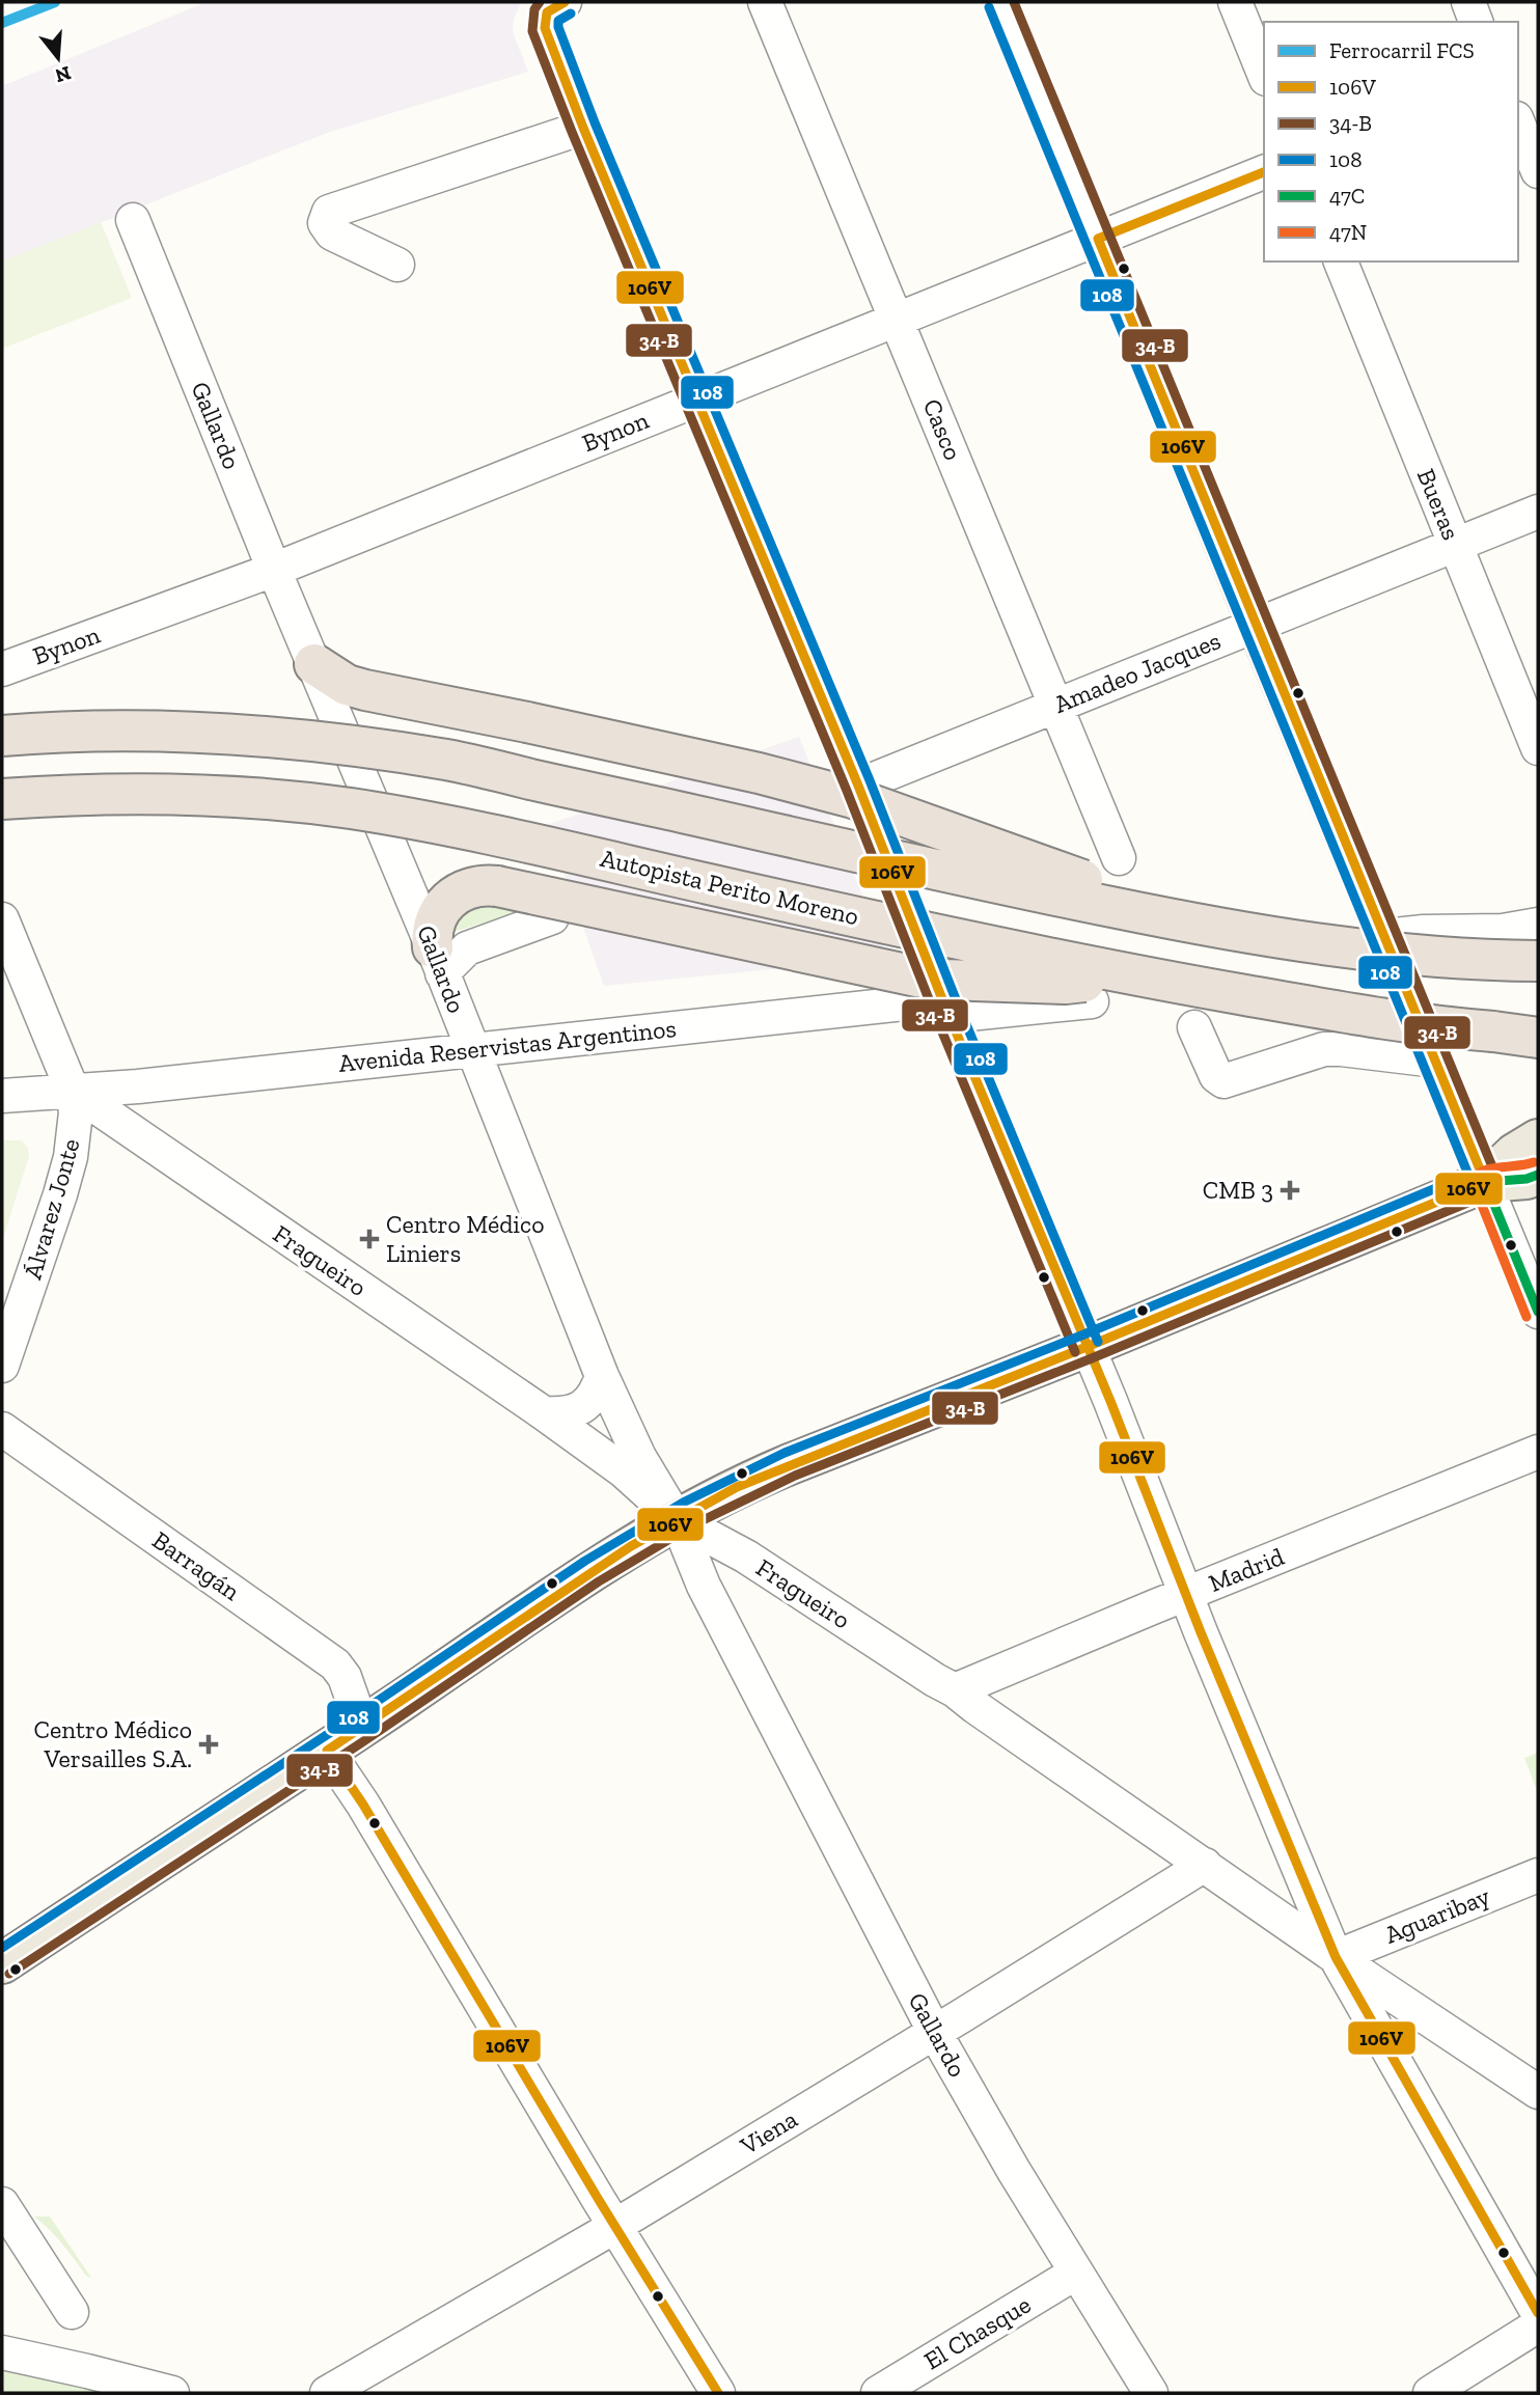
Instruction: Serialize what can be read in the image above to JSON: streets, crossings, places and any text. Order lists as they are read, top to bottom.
{
  "streets": {
    "highway": ["Autopista Perito Moreno"],
    "street": [
      "Gallardo",
      "Casco",
      "Bynon",
      "Bueras",
      "Amadeo Jacques",
      "Avenida Reservistas Argentinos",
      "Álvarez Jonte",
      "Fragueiro",
      "Barragán",
      "Madrid",
      "Aguaribay",
      "Viena",
      "El Chasque"
    ]
  },
  "crossings": [
    ["Gallardo", "Bynon"],
    ["Gallardo", "Avenida Reservistas Argentinos"],
    ["Gallardo", "Fragueiro"],
    ["Gallardo", "Viena"],
    ["Gallardo", "El Chasque"],
    ["Casco", "Bynon"],
    ["Casco", "Amadeo Jacques"],
    ["Bynon", "Amadeo Jacques"],
    ["Bueras", "Amadeo Jacques"],
    ["Avenida Reservistas Argentinos", "Álvarez Jonte"],
    ["Avenida Reservistas Argentinos", "Fragueiro"],
    ["Álvarez Jonte", "Fragueiro"],
    ["Fragueiro", "Madrid"],
    ["Fragueiro", "Aguaribay"],
    ["Fragueiro", "Viena"]
  ],
  "places": {
    "health": ["CMB 3", "Centro Médico Liniers", "Centro Médico Versailles S.A."]
  },
  "lines": [
    "rail line FCS",
    "transit line 106V",
    "transit line 34-B",
    "transit line 108",
    "transit line 47N",
    "transit line 47C"
  ],
  "legend": [
    "Ferrocarril FCS",
    "106V",
    "34-B",
    "108",
    "47C",
    "47N"
  ],
  "north": "bottom"
}
